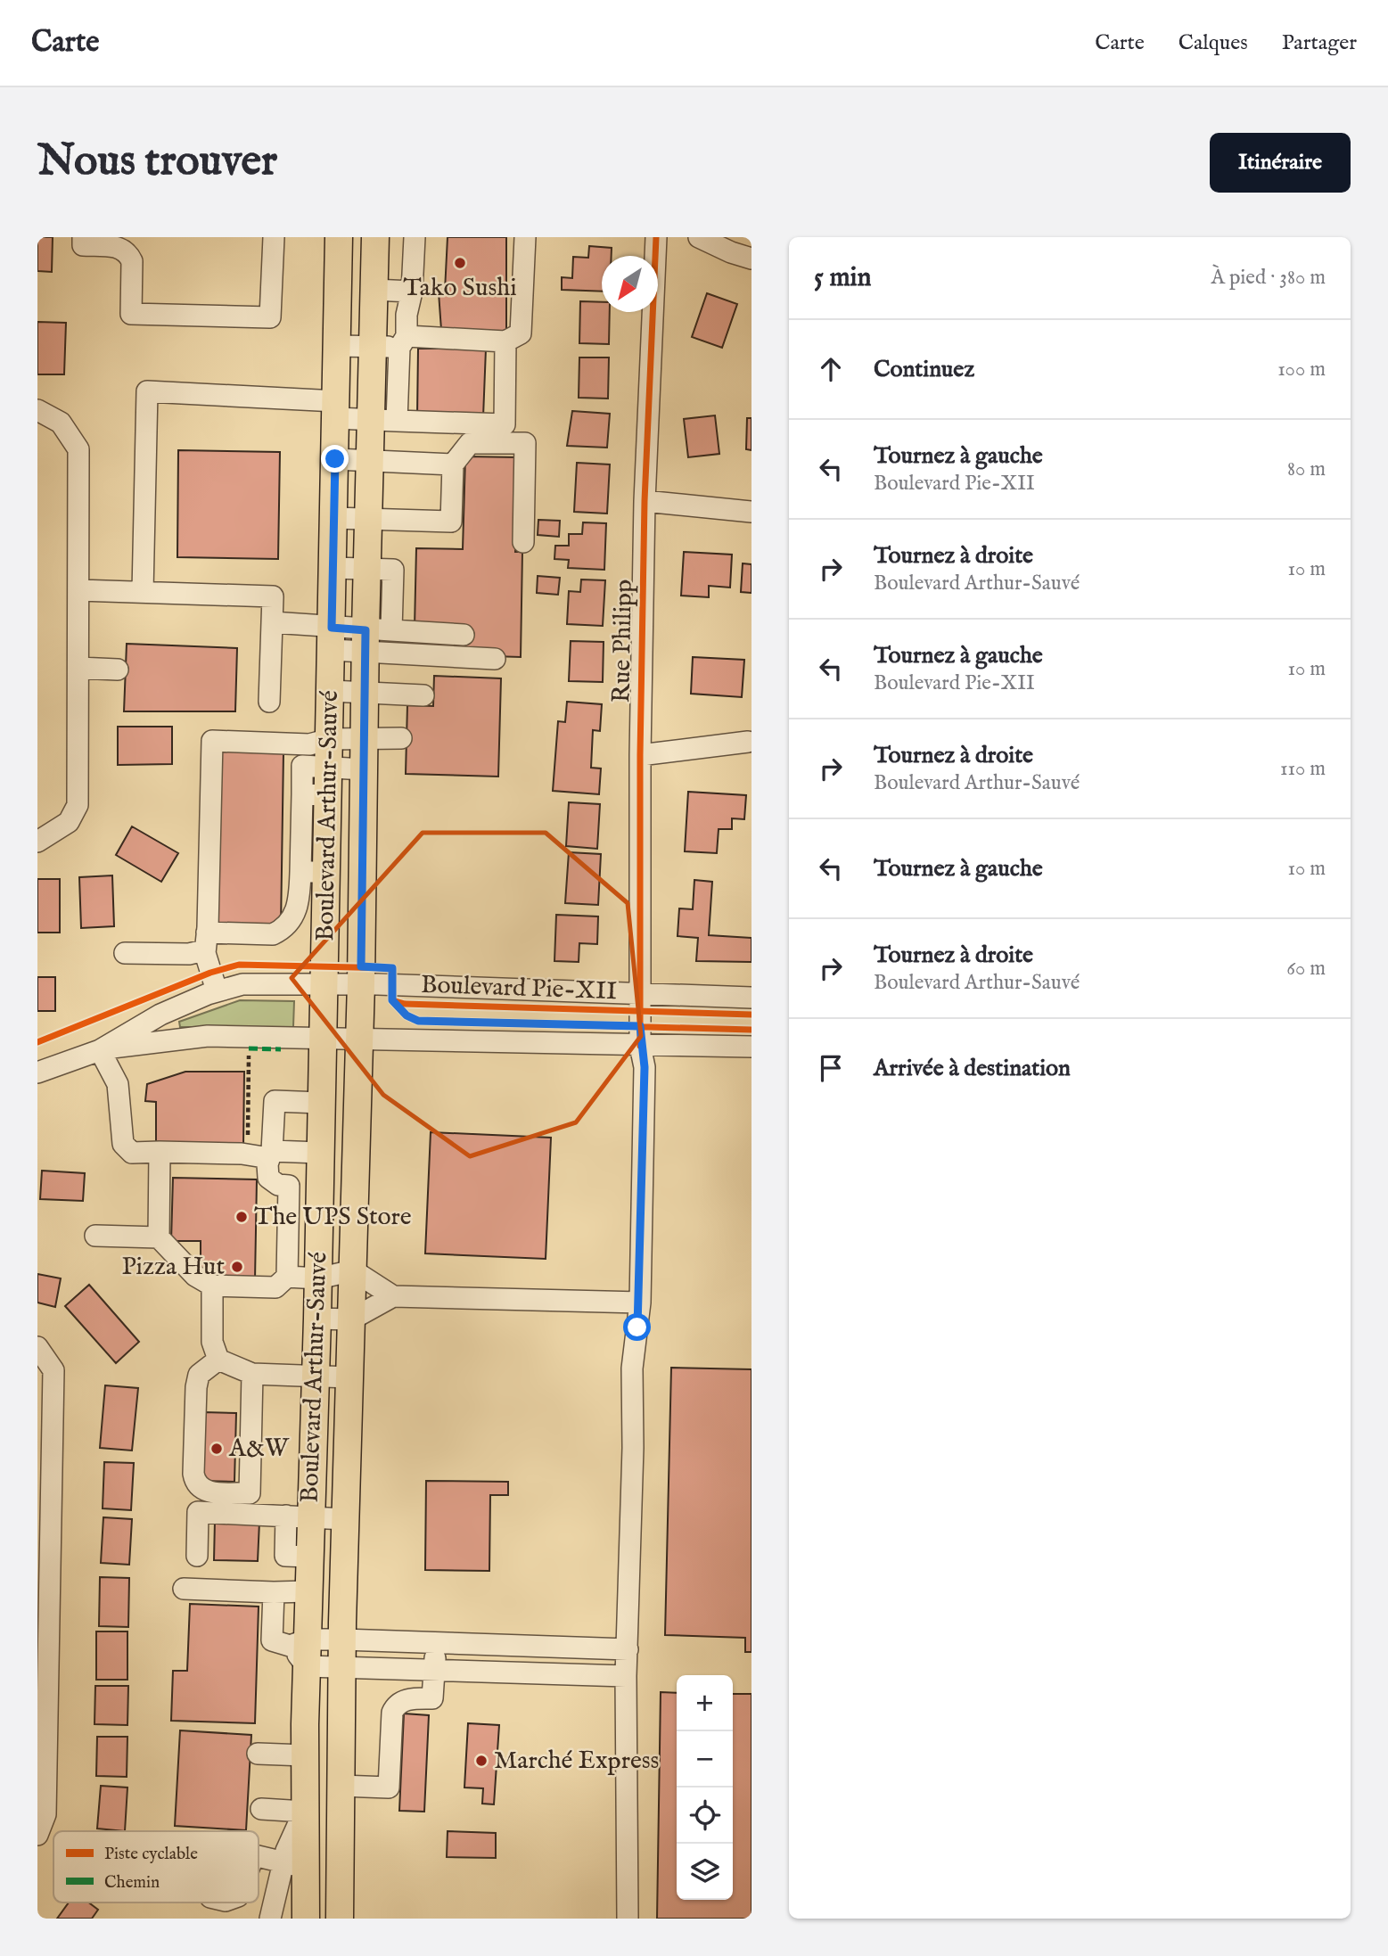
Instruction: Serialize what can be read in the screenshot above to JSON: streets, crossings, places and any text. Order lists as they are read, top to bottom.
{
  "streets": {
    "main road": ["Boulevard Arthur-Sauvé"],
    "street": ["Rue Philipp", "Boulevard Pie-XII"]
  },
  "crossings": [
    ["Rue Philipp", "Boulevard Pie-XII"],
    ["Boulevard Arthur-Sauvé", "Boulevard Pie-XII"]
  ],
  "places": [
    "Tako Sushi",
    "The UPS Store",
    "Pizza Hut",
    "A&W",
    "Marché Express"
  ],
  "legend": ["Piste cyclable", "Chemin"],
  "north": "bottom left",
  "page": {
    "header": "Carte",
    "nav": ["Carte", "Calques", "Partager"],
    "buttons": "Itinéraire",
    "title": "Nous trouver",
    "heading": ["5 min", "À pied · 380 m"],
    "list": [
      ["Continuez", "100 m"],
      ["Tournez à gauche", "Boulevard Pie-XII", "80 m"],
      ["Tournez à droite", "Boulevard Arthur-Sauvé", "10 m"],
      ["Tournez à gauche", "Boulevard Pie-XII", "10 m"],
      ["Tournez à droite", "Boulevard Arthur-Sauvé", "110 m"],
      ["Tournez à gauche", "10 m"],
      ["Tournez à droite", "Boulevard Arthur-Sauvé", "60 m"],
      "Arrivée à destination"
    ],
    "map_buttons": ["+", "−"]
  }
}
